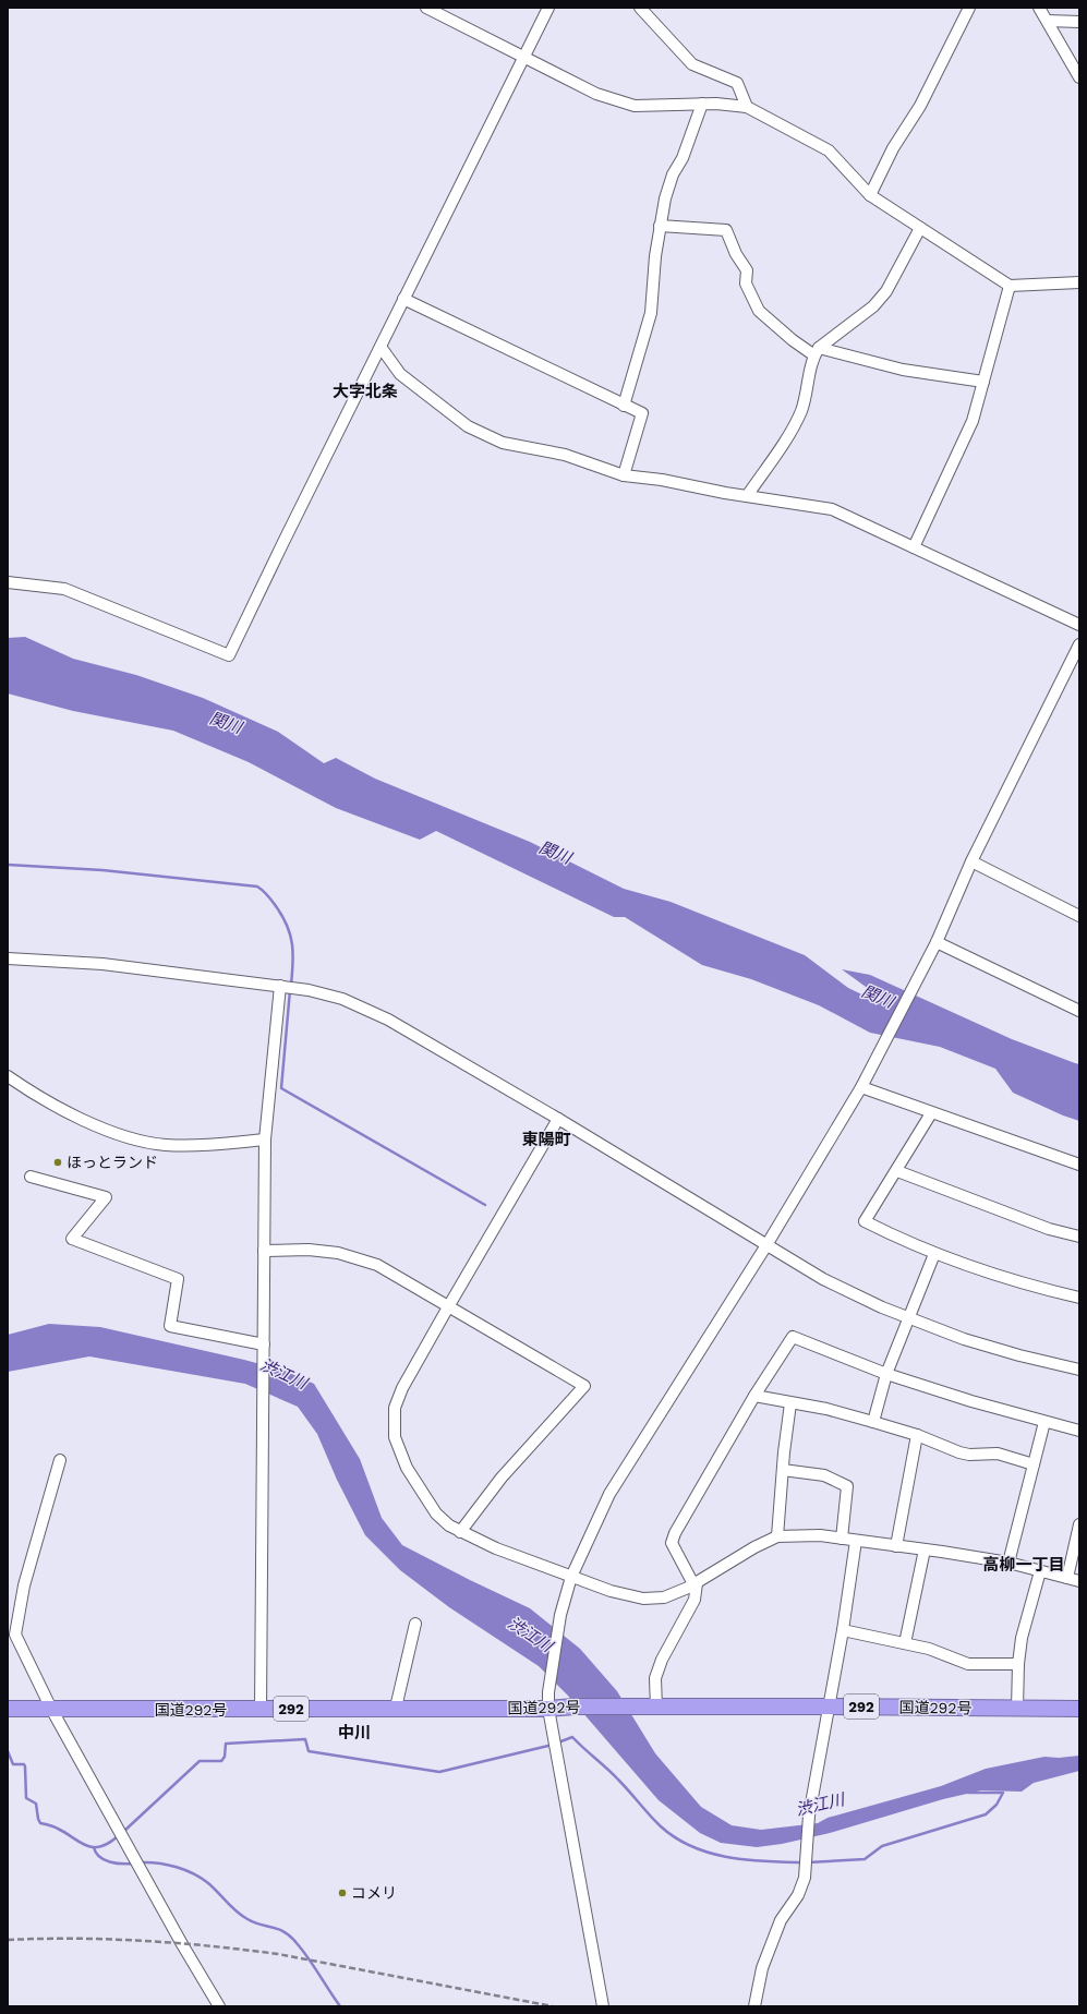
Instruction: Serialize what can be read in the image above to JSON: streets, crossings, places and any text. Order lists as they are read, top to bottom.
{
  "streets": {
    "highway": ["292", "国道292号"]
  },
  "districts": [
    "大字北条",
    "東陽町",
    "高柳一丁目",
    "中川"
  ],
  "water": ["関川", "渋江川"],
  "places": ["ほっとランド", "コメリ"]
}
